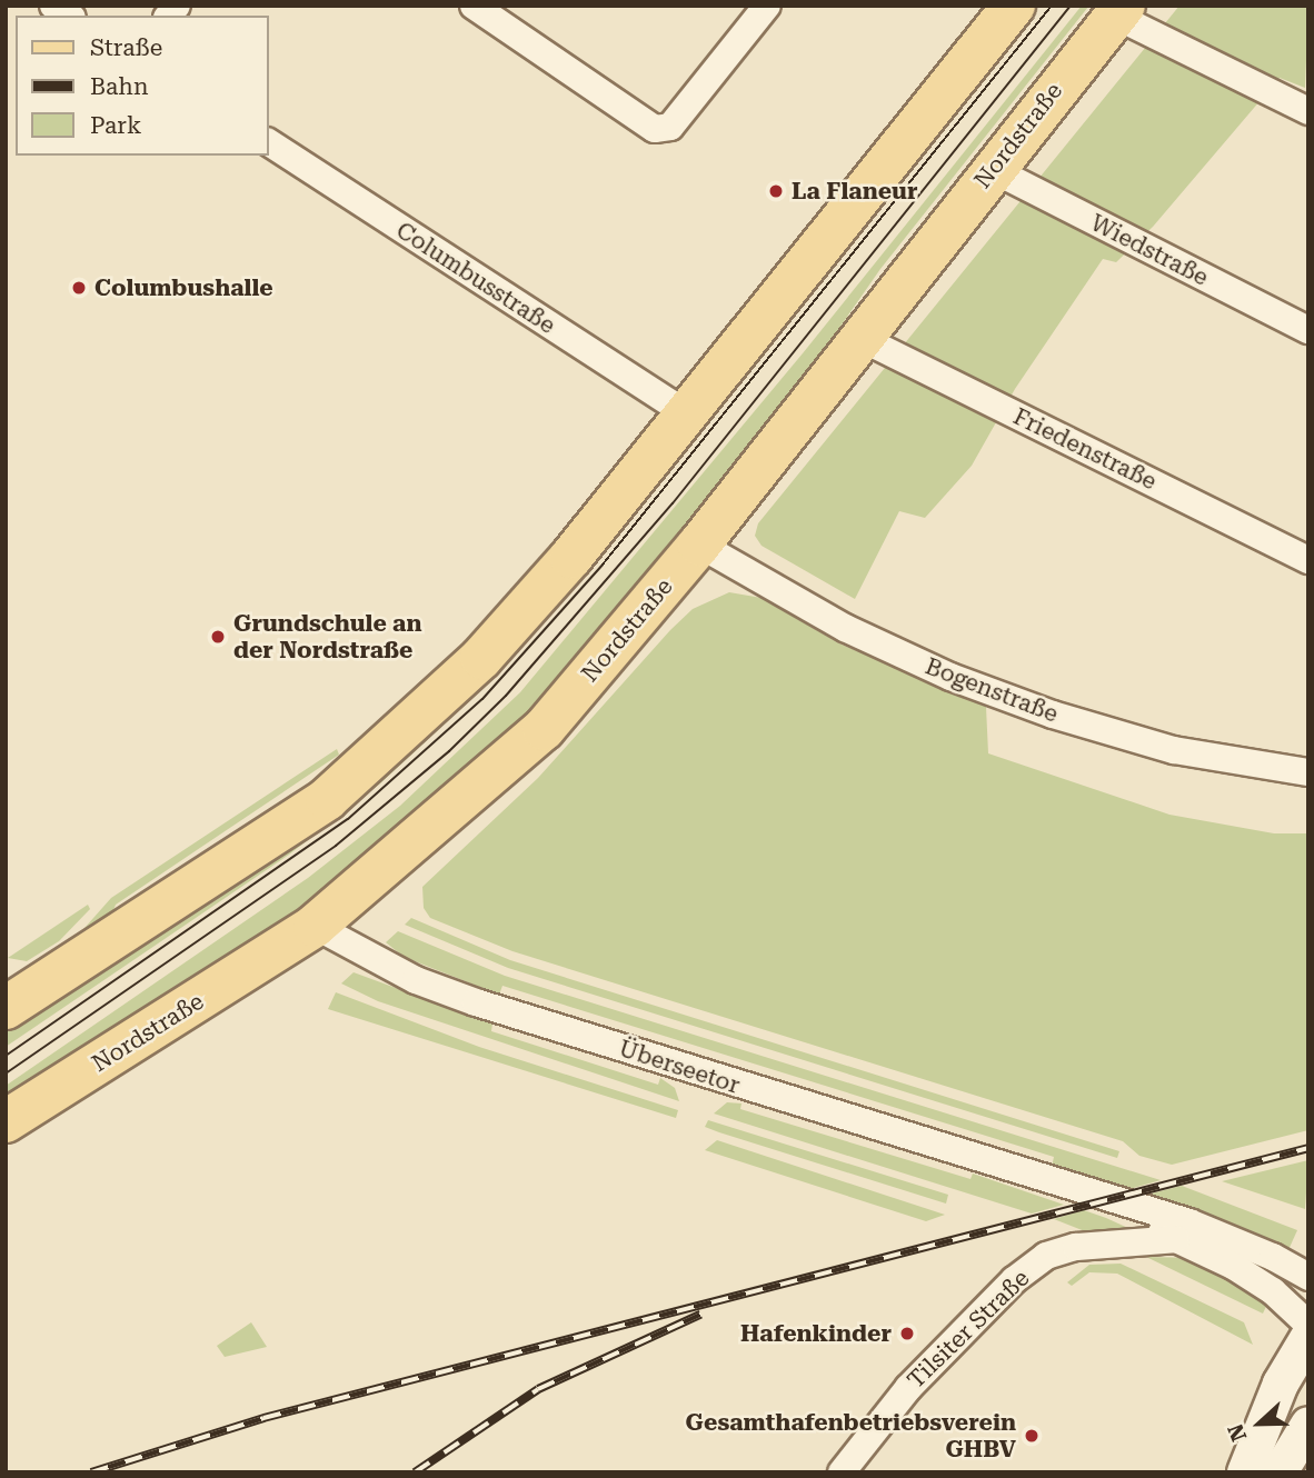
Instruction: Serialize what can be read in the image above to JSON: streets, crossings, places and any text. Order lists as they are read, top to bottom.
{
  "streets": {
    "main road": ["Nordstraße"],
    "street": [
      "Wiedstraße",
      "Columbusstraße",
      "Friedenstraße",
      "Bogenstraße",
      "Überseetor",
      "Tilsiter Straße"
    ]
  },
  "crossings": [
    ["Nordstraße", "Wiedstraße"],
    ["Nordstraße", "Friedenstraße"],
    ["Nordstraße", "Bogenstraße"],
    ["Nordstraße", "Überseetor"],
    ["Überseetor", "Tilsiter Straße"]
  ],
  "places": [
    "La Flaneur",
    "Columbushalle",
    "Grundschule an der Nordstraße",
    "Hafenkinder",
    "Gesamthafenbetriebsverein GHBV"
  ],
  "legend": ["Straße", "Bahn", "Park"],
  "north": "left"
}
